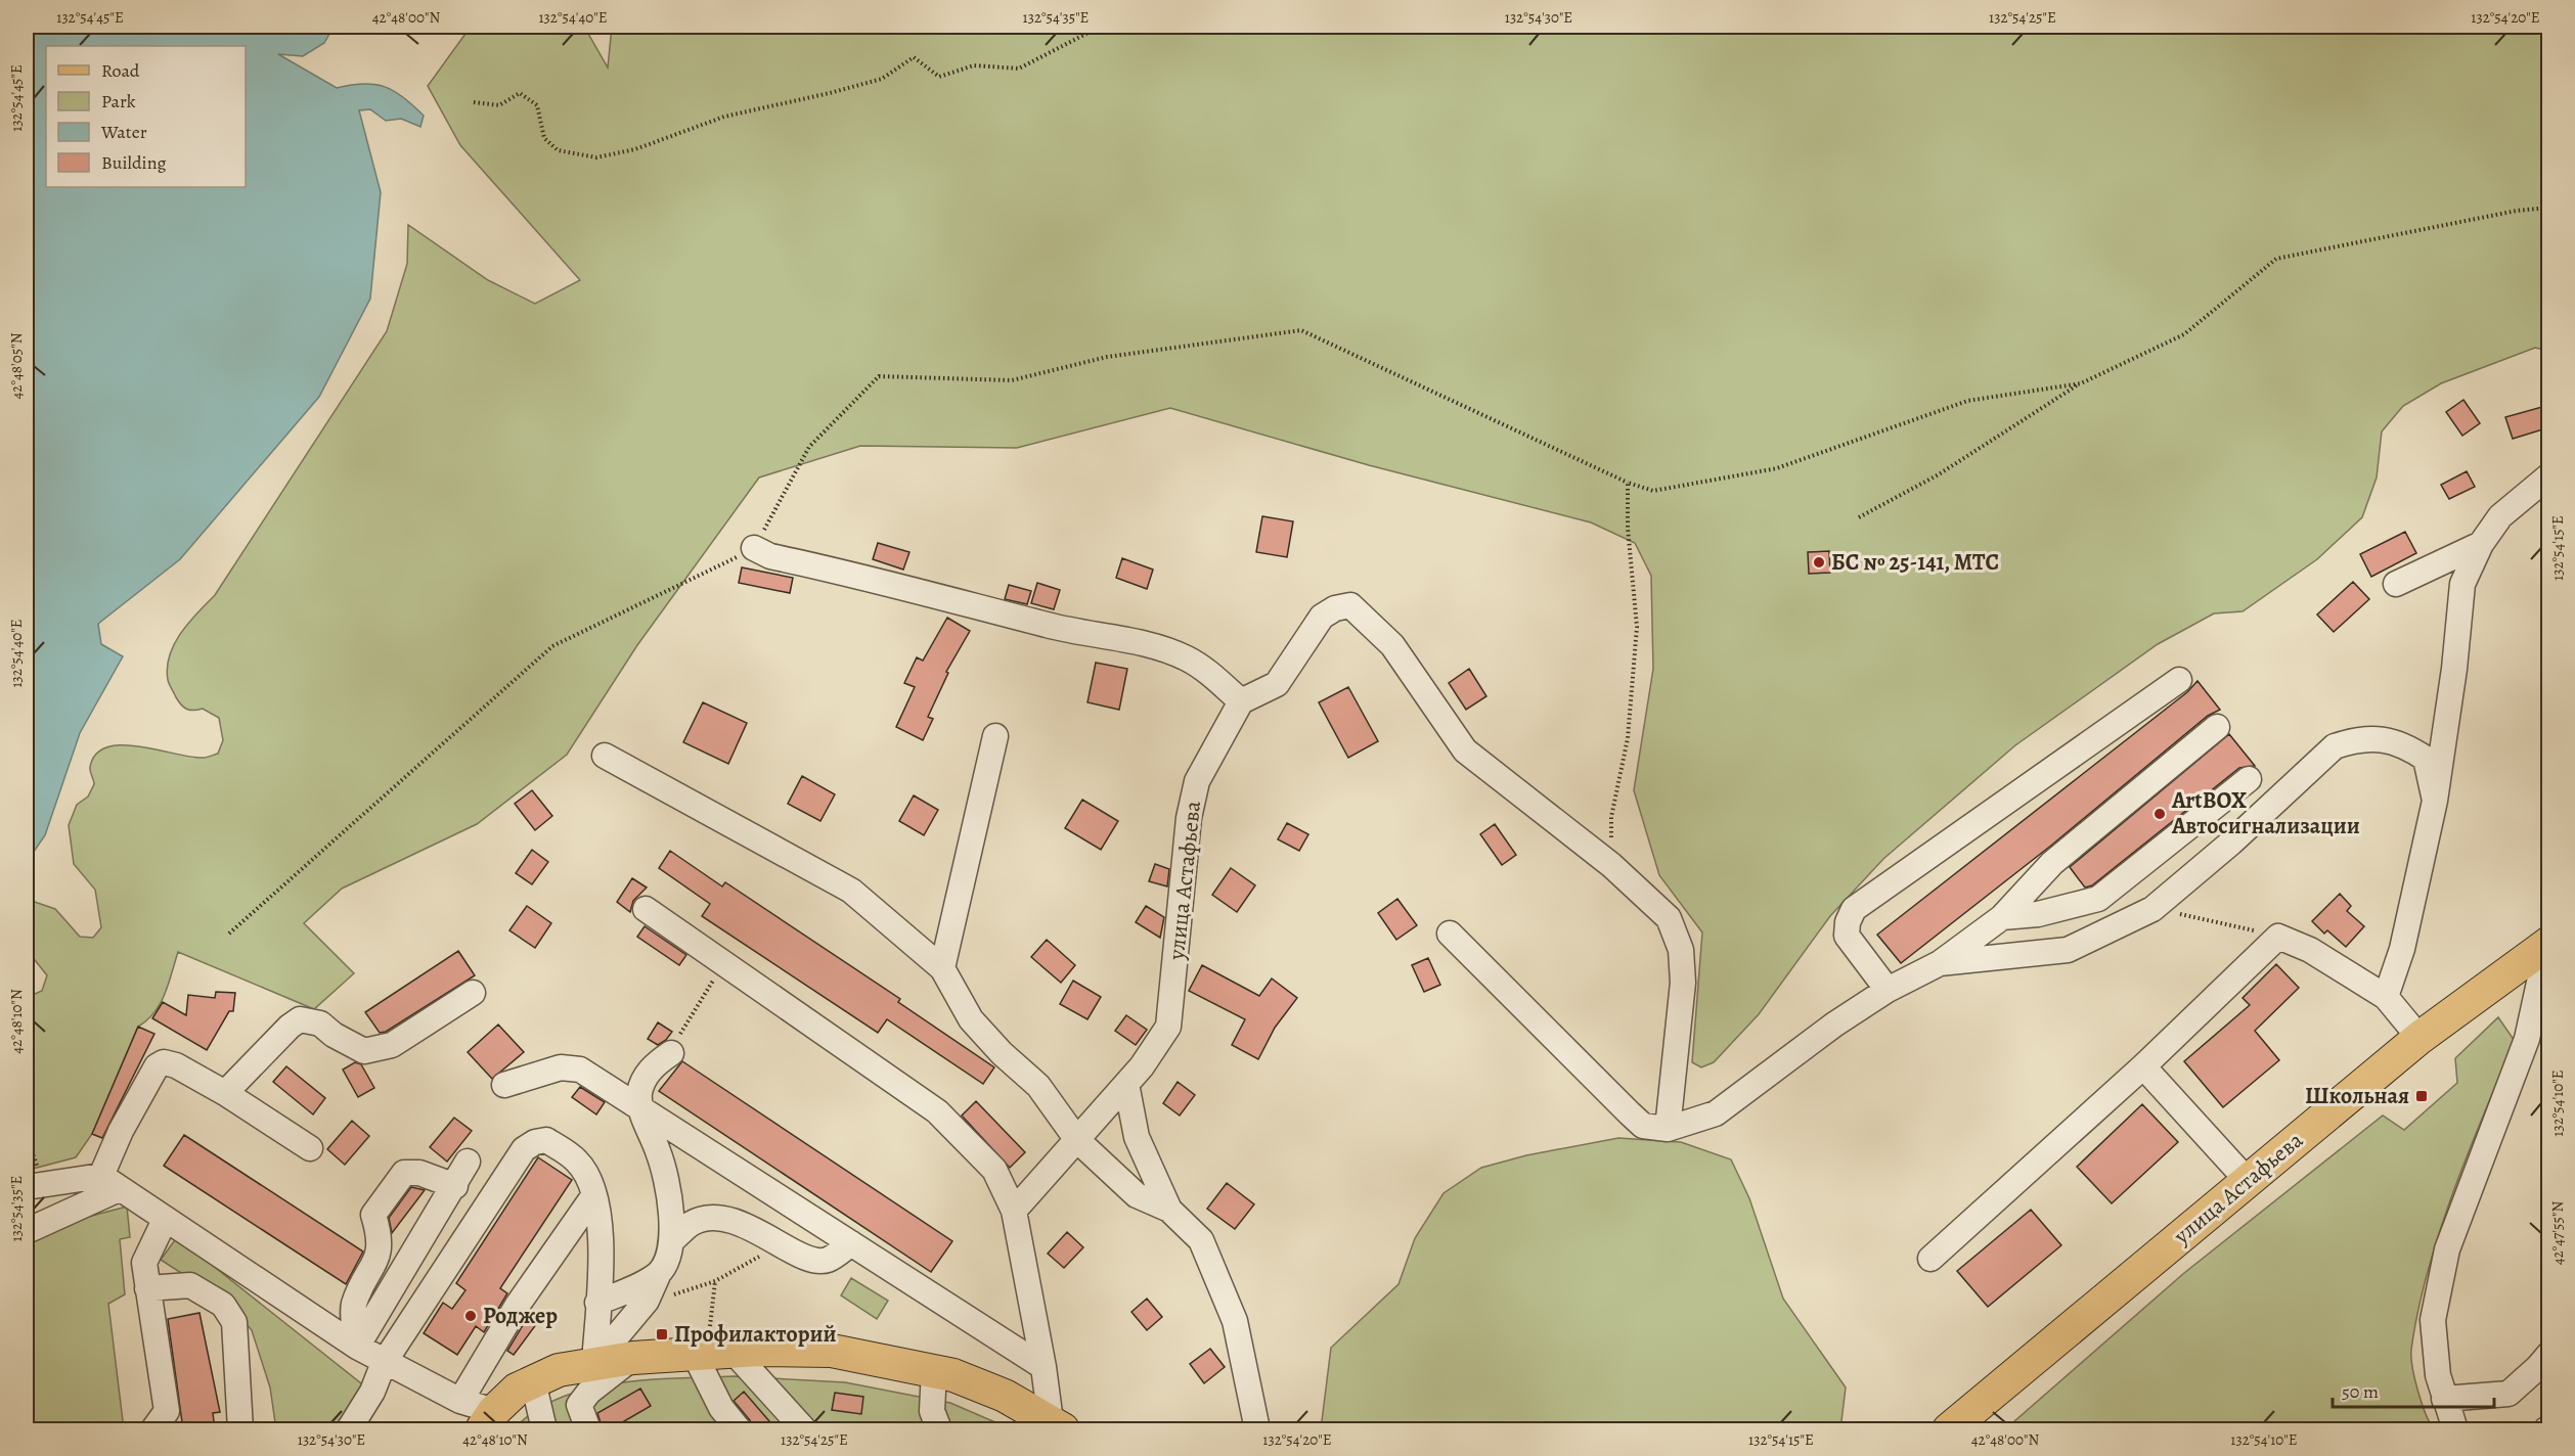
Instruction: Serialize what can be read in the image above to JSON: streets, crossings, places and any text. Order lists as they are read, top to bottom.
{
  "streets": {
    "main road": ["улица Астафьева"]
  },
  "places": {
    "other": ["БС № 25-141, МТС", "ArtBOX Автосигнализации", "Роджер"],
    "transit": ["Школьная", "Профилакторий"]
  },
  "legend": [
    "Road",
    "Park",
    "Water",
    "Building"
  ],
  "scale_bar": "50 m",
  "coordinates": [
    "132°54'45\"E",
    "42°48'00\"N",
    "132°54'40\"E",
    "132°54'35\"E",
    "132°54'30\"E",
    "132°54'25\"E",
    "132°54'20\"E",
    "42°48'05\"N",
    "132°54'15\"E",
    "42°48'10\"N",
    "132°54'10\"E",
    "42°47'55\"N"
  ]
}
